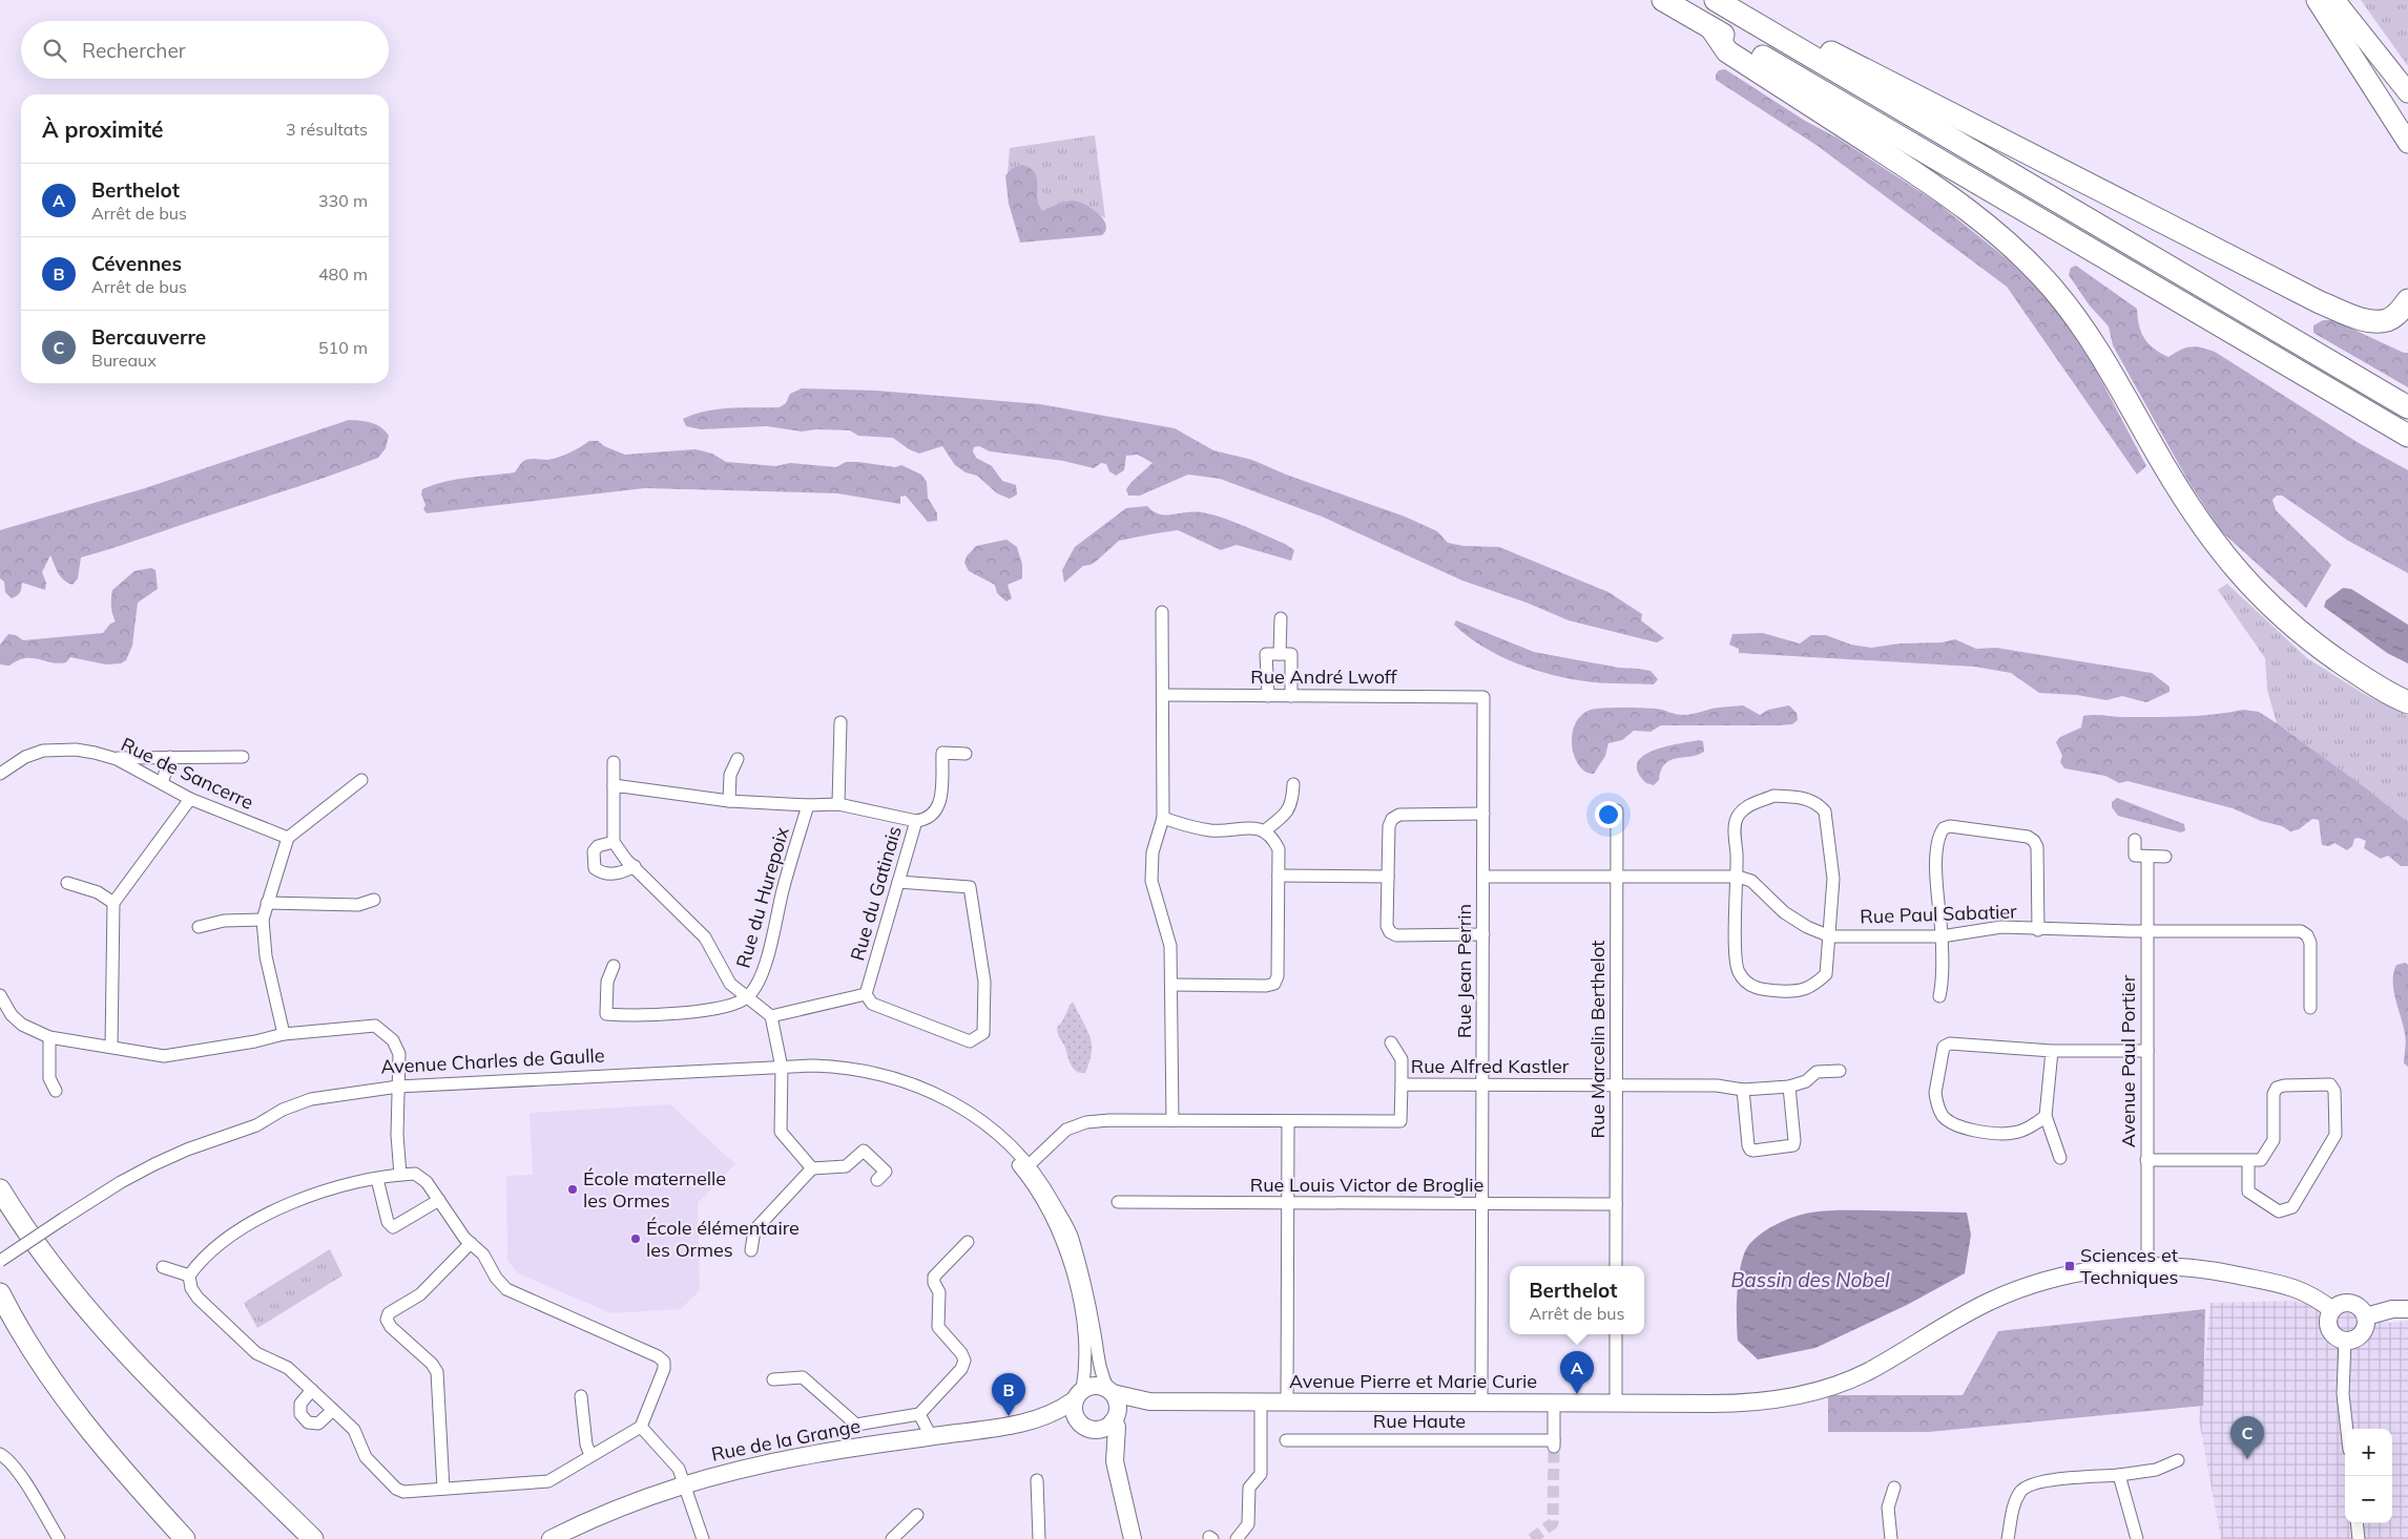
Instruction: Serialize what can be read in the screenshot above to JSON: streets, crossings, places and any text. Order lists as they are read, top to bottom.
{
  "streets": {
    "street": [
      "Rue André Lwoff",
      "Rue de Sancerre",
      "Rue du Gatinais",
      "Rue du Hurepoix",
      "Rue Paul Sabatier",
      "Rue Jean Perrin",
      "Rue Marcelin Berthelot",
      "Avenue Charles de Gaulle",
      "Avenue Paul Portier",
      "Rue Alfred Kastler",
      "Rue Louis Victor de Broglie",
      "Avenue Pierre et Marie Curie",
      "Rue Haute",
      "Rue de la Grange"
    ]
  },
  "crossings": [
    ["Rue André Lwoff", "Rue Jean Perrin"],
    ["Rue du Gatinais", "Rue du Hurepoix"],
    ["Rue Paul Sabatier", "Avenue Paul Portier"],
    ["Rue Jean Perrin", "Rue Alfred Kastler"],
    ["Rue Jean Perrin", "Rue Louis Victor de Broglie"],
    ["Rue Jean Perrin", "Avenue Pierre et Marie Curie"],
    ["Rue Marcelin Berthelot", "Rue Alfred Kastler"],
    ["Rue Marcelin Berthelot", "Rue Louis Victor de Broglie"],
    ["Avenue Charles de Gaulle", "Rue Alfred Kastler"],
    ["Avenue Charles de Gaulle", "Avenue Pierre et Marie Curie"],
    ["Avenue Charles de Gaulle", "Rue de la Grange"],
    ["Avenue Paul Portier", "Avenue Pierre et Marie Curie"],
    ["Avenue Pierre et Marie Curie", "Rue Haute"],
    ["Avenue Pierre et Marie Curie", "Rue de la Grange"]
  ],
  "water": ["Bassin des Nobel"],
  "places": {
    "other": ["École maternelle les Ormes", "École élémentaire les Ormes"],
    "transit": ["Sciences et Techniques"]
  },
  "page": {
    "search": "Rechercher",
    "heading": ["À proximité", "3 résultats"],
    "list": [
      {
        "mark": "A",
        "name": "Berthelot",
        "note": "Arrêt de bus",
        "value": "330 m"
      },
      {
        "mark": "B",
        "name": "Cévennes",
        "note": "Arrêt de bus",
        "value": "480 m"
      },
      {
        "mark": "C",
        "name": "Bercauverre",
        "note": "Bureaux",
        "value": "510 m"
      }
    ],
    "popup": ["Berthelot", "Arrêt de bus"],
    "pins": ["A", "B", "C"],
    "map_buttons": ["+", "−"]
  }
}
